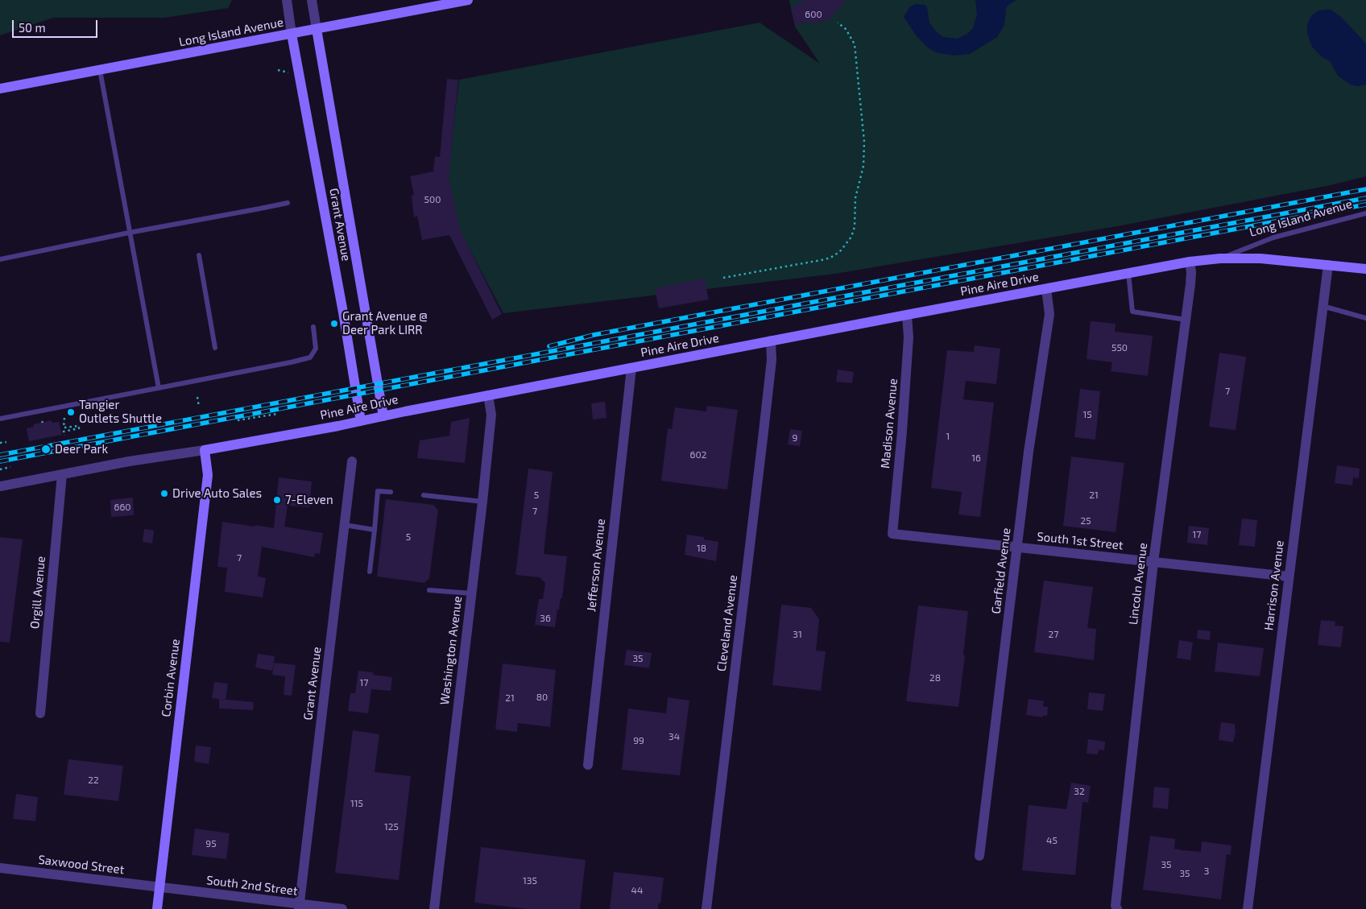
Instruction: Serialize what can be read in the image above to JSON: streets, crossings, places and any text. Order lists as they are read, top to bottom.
{
  "streets": {
    "street": [
      "Long Island Avenue",
      "Grant Avenue",
      "Pine Aire Drive",
      "Madison Avenue",
      "South 1st Street",
      "Jefferson Avenue",
      "Garfield Avenue",
      "Lincoln Avenue",
      "Harrison Avenue",
      "Orgill Avenue",
      "Cleveland Avenue",
      "Washington Avenue",
      "Corbin Avenue",
      "Saxwood Street",
      "South 2nd Street"
    ]
  },
  "crossings": [
    ["Long Island Avenue", "Grant Avenue"],
    ["Long Island Avenue", "Pine Aire Drive"],
    ["Grant Avenue", "Pine Aire Drive"],
    ["Grant Avenue", "South 2nd Street"],
    ["Pine Aire Drive", "Madison Avenue"],
    ["Pine Aire Drive", "Jefferson Avenue"],
    ["Pine Aire Drive", "Garfield Avenue"],
    ["Pine Aire Drive", "Lincoln Avenue"],
    ["Pine Aire Drive", "Harrison Avenue"],
    ["Pine Aire Drive", "Orgill Avenue"],
    ["Pine Aire Drive", "Cleveland Avenue"],
    ["Pine Aire Drive", "Washington Avenue"],
    ["Pine Aire Drive", "Corbin Avenue"],
    ["Madison Avenue", "South 1st Street"],
    ["South 1st Street", "Garfield Avenue"],
    ["South 1st Street", "Lincoln Avenue"],
    ["South 1st Street", "Harrison Avenue"],
    ["Corbin Avenue", "Saxwood Street"],
    ["Corbin Avenue", "South 2nd Street"],
    ["Saxwood Street", "South 2nd Street"]
  ],
  "places": [
    "Grant Avenue @ Deer Park LIRR",
    "Tangier Outlets Shuttle",
    "Deer Park",
    "Drive Auto Sales",
    "7-Eleven"
  ],
  "house_numbers": [
    "600",
    "500",
    "550",
    "7",
    "15",
    "1",
    "9",
    "602",
    "16",
    "5",
    "21",
    "660",
    "7",
    "25",
    "17",
    "5",
    "18",
    "7",
    "36",
    "31",
    "27",
    "35",
    "28",
    "17",
    "80",
    "21",
    "34",
    "99",
    "22",
    "32",
    "115",
    "125",
    "45",
    "95",
    "35",
    "3",
    "35",
    "135",
    "44"
  ],
  "scale_bar": "50 m"
}
